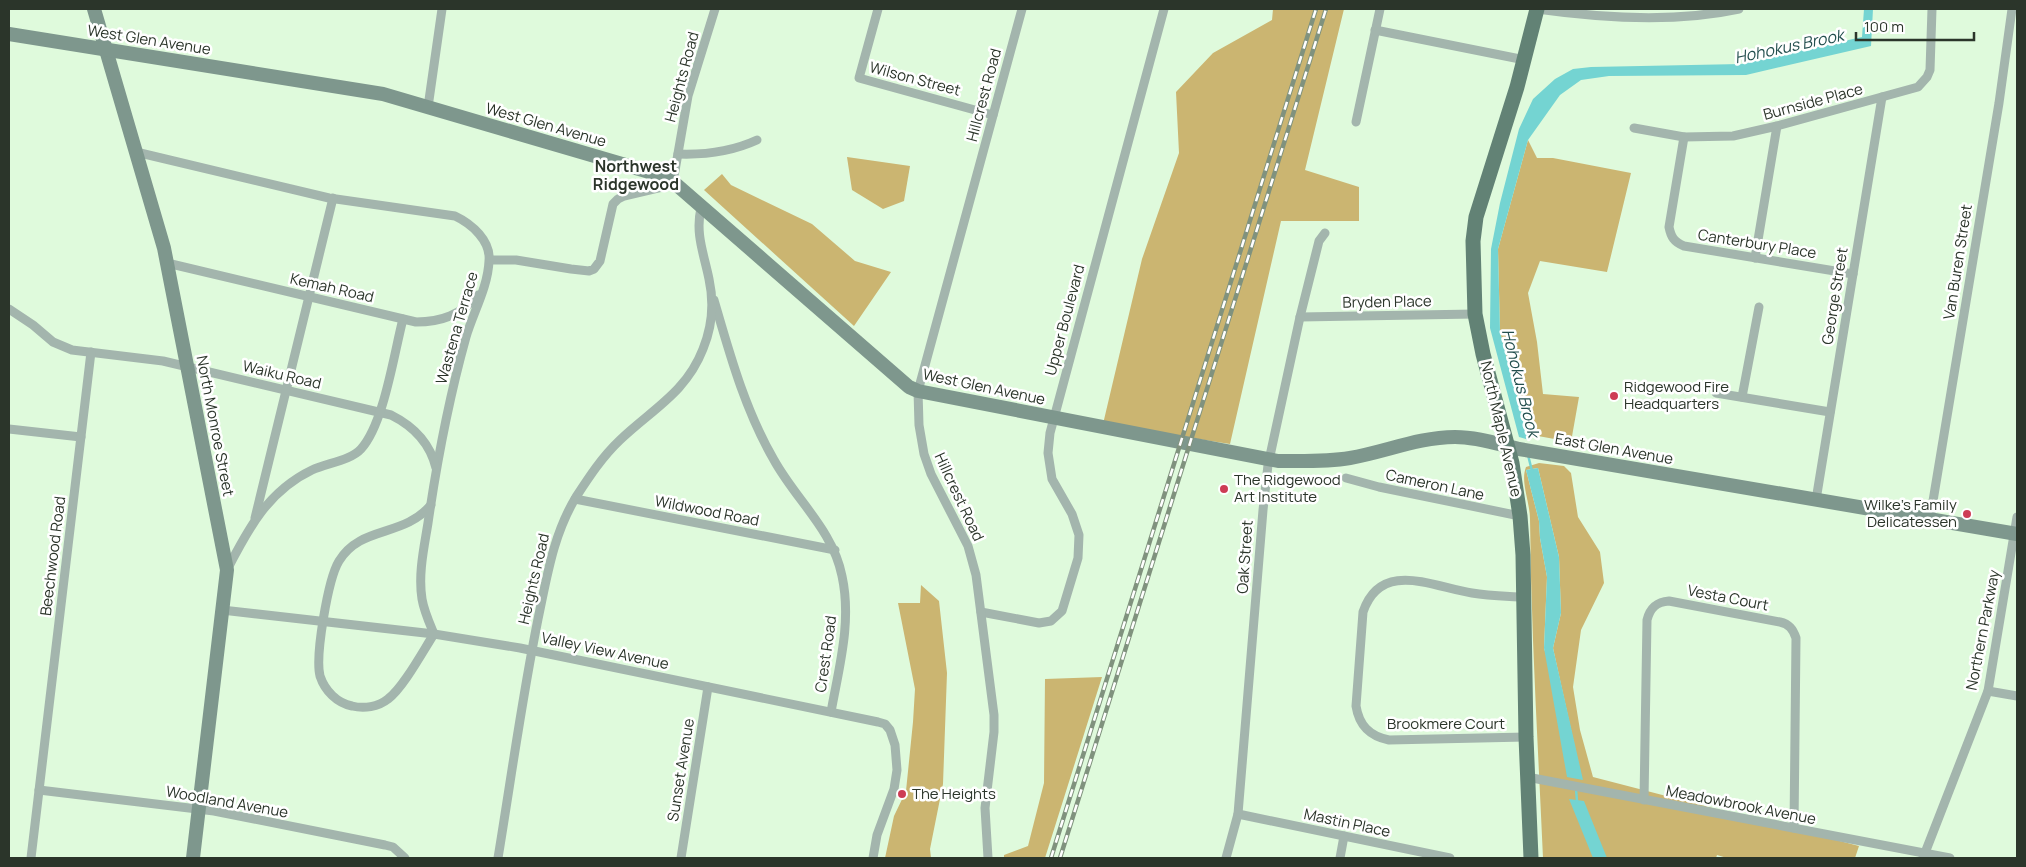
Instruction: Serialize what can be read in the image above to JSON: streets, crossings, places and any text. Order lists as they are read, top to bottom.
{
  "streets": {
    "main road": ["North Maple Avenue"],
    "street": [
      "West Glen Avenue",
      "Heights Road",
      "Wilson Street",
      "Hillcrest Road",
      "Burnside Place",
      "Canterbury Place",
      "Van Buren Street",
      "Kemah Road",
      "George Street",
      "Bryden Place",
      "Upper Boulevard",
      "Wastena Terrace",
      "Waiku Road",
      "North Monroe Street",
      "East Glen Avenue",
      "Cameron Lane",
      "Wildwood Road",
      "Beechwood Road",
      "Oak Street",
      "Vesta Court",
      "Northern Parkway",
      "Valley View Avenue",
      "Crest Road",
      "Brookmere Court",
      "Sunset Avenue",
      "Woodland Avenue",
      "Meadowbrook Avenue",
      "Mastin Place"
    ]
  },
  "crossings": [
    ["West Glen Avenue", "Heights Road"],
    ["West Glen Avenue", "Hillcrest Road"],
    ["West Glen Avenue", "Upper Boulevard"],
    ["West Glen Avenue", "North Monroe Street"],
    ["West Glen Avenue", "East Glen Avenue"],
    ["Heights Road", "Wildwood Road"],
    ["Heights Road", "Valley View Avenue"],
    ["Heights Road", "Crest Road"],
    ["Wilson Street", "Hillcrest Road"],
    ["Hillcrest Road", "Upper Boulevard"],
    ["Burnside Place", "Canterbury Place"],
    ["Burnside Place", "George Street"],
    ["Canterbury Place", "George Street"],
    ["Van Buren Street", "East Glen Avenue"],
    ["Kemah Road", "Wastena Terrace"],
    ["Kemah Road", "North Monroe Street"],
    ["George Street", "East Glen Avenue"],
    ["Bryden Place", "North Maple Avenue"],
    ["Bryden Place", "Oak Street"],
    ["Wastena Terrace", "Waiku Road"],
    ["Wastena Terrace", "North Monroe Street"],
    ["Wastena Terrace", "Valley View Avenue"],
    ["Waiku Road", "North Monroe Street"],
    ["Waiku Road", "Beechwood Road"],
    ["North Monroe Street", "Valley View Avenue"],
    ["North Monroe Street", "Woodland Avenue"],
    ["North Maple Avenue", "East Glen Avenue"],
    ["North Maple Avenue", "Cameron Lane"],
    ["North Maple Avenue", "Brookmere Court"],
    ["North Maple Avenue", "Meadowbrook Avenue"],
    ["East Glen Avenue", "Oak Street"],
    ["East Glen Avenue", "Northern Parkway"],
    ["Wildwood Road", "Crest Road"],
    ["Beechwood Road", "Woodland Avenue"],
    ["Oak Street", "Mastin Place"],
    ["Vesta Court", "Meadowbrook Avenue"],
    ["Northern Parkway", "Meadowbrook Avenue"],
    ["Valley View Avenue", "Crest Road"],
    ["Valley View Avenue", "Sunset Avenue"]
  ],
  "districts": ["Northwest Ridgewood"],
  "water": ["Hohokus Brook"],
  "places": [
    "Ridgewood Fire Headquarters",
    "The Ridgewood Art Institute",
    "Wilke's Family Delicatessen",
    "The Heights"
  ],
  "scale_bar": "100 m"
}
